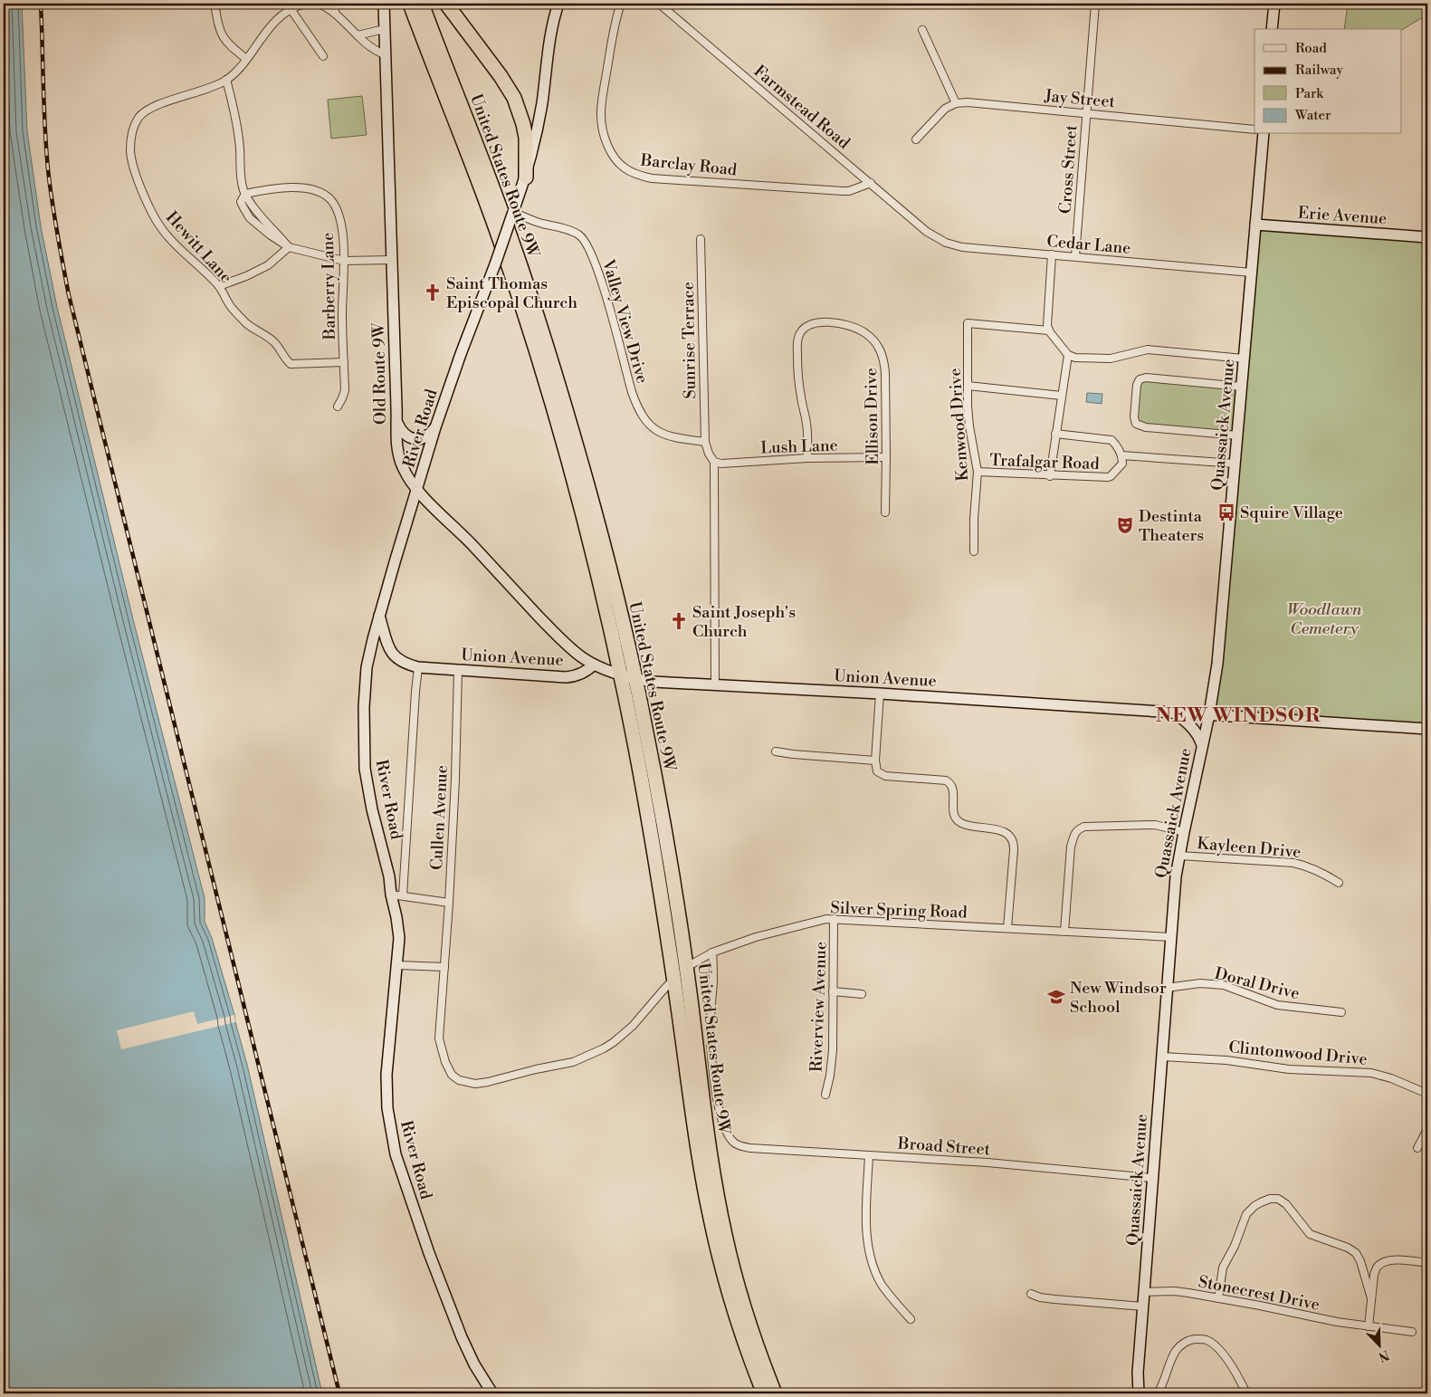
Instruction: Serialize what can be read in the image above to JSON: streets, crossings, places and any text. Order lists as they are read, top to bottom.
{
  "streets": {
    "highway": ["United States Route 9W"],
    "street": [
      "Jay Street",
      "Farmstead Road",
      "Barclay Road",
      "Cross Street",
      "Erie Avenue",
      "Cedar Lane",
      "Hewitt Lane",
      "Barberry Lane",
      "Valley View Drive",
      "Sunrise Terrace",
      "Old Route 9W",
      "Ellison Drive",
      "Kenwood Drive",
      "Quassaick Avenue",
      "River Road",
      "Lush Lane",
      "Trafalgar Road",
      "Union Avenue",
      "Cullen Avenue",
      "Kayleen Drive",
      "Silver Spring Road",
      "Doral Drive",
      "Riverview Avenue",
      "Clintonwood Drive",
      "Broad Street",
      "Stonecrest Drive"
    ]
  },
  "crossings": [
    ["Jay Street", "Cross Street"],
    ["Farmstead Road", "Barclay Road"],
    ["Farmstead Road", "Cedar Lane"],
    ["Cross Street", "Cedar Lane"],
    ["United States Route 9W", "Union Avenue"],
    ["United States Route 9W", "Silver Spring Road"],
    ["Erie Avenue", "Quassaick Avenue"],
    ["Cedar Lane", "Quassaick Avenue"],
    ["Hewitt Lane", "Barberry Lane"],
    ["Valley View Drive", "Sunrise Terrace"],
    ["Valley View Drive", "River Road"],
    ["Old Route 9W", "River Road"],
    ["Old Route 9W", "Union Avenue"],
    ["Ellison Drive", "Lush Lane"],
    ["Kenwood Drive", "Trafalgar Road"],
    ["Quassaick Avenue", "Union Avenue"],
    ["Quassaick Avenue", "Kayleen Drive"],
    ["Quassaick Avenue", "Silver Spring Road"],
    ["Quassaick Avenue", "Doral Drive"],
    ["Quassaick Avenue", "Clintonwood Drive"],
    ["Quassaick Avenue", "Broad Street"],
    ["Quassaick Avenue", "Stonecrest Drive"],
    ["River Road", "Union Avenue"],
    ["Union Avenue", "Cullen Avenue"],
    ["Cullen Avenue", "Silver Spring Road"],
    ["Silver Spring Road", "Riverview Avenue"],
    ["Silver Spring Road", "Broad Street"]
  ],
  "districts": ["NEW WINDSOR"],
  "parks": ["Woodlawn Cemetery"],
  "places": {
    "church": ["Saint Thomas Episcopal Church", "Saint Joseph's Church"],
    "bus stop": ["Squire Village"],
    "theatre": ["Destinta Theaters"],
    "school or university": ["New Windsor School"]
  },
  "legend": [
    "Road",
    "Railway",
    "Park",
    "Water"
  ],
  "north": "bottom right"
}
